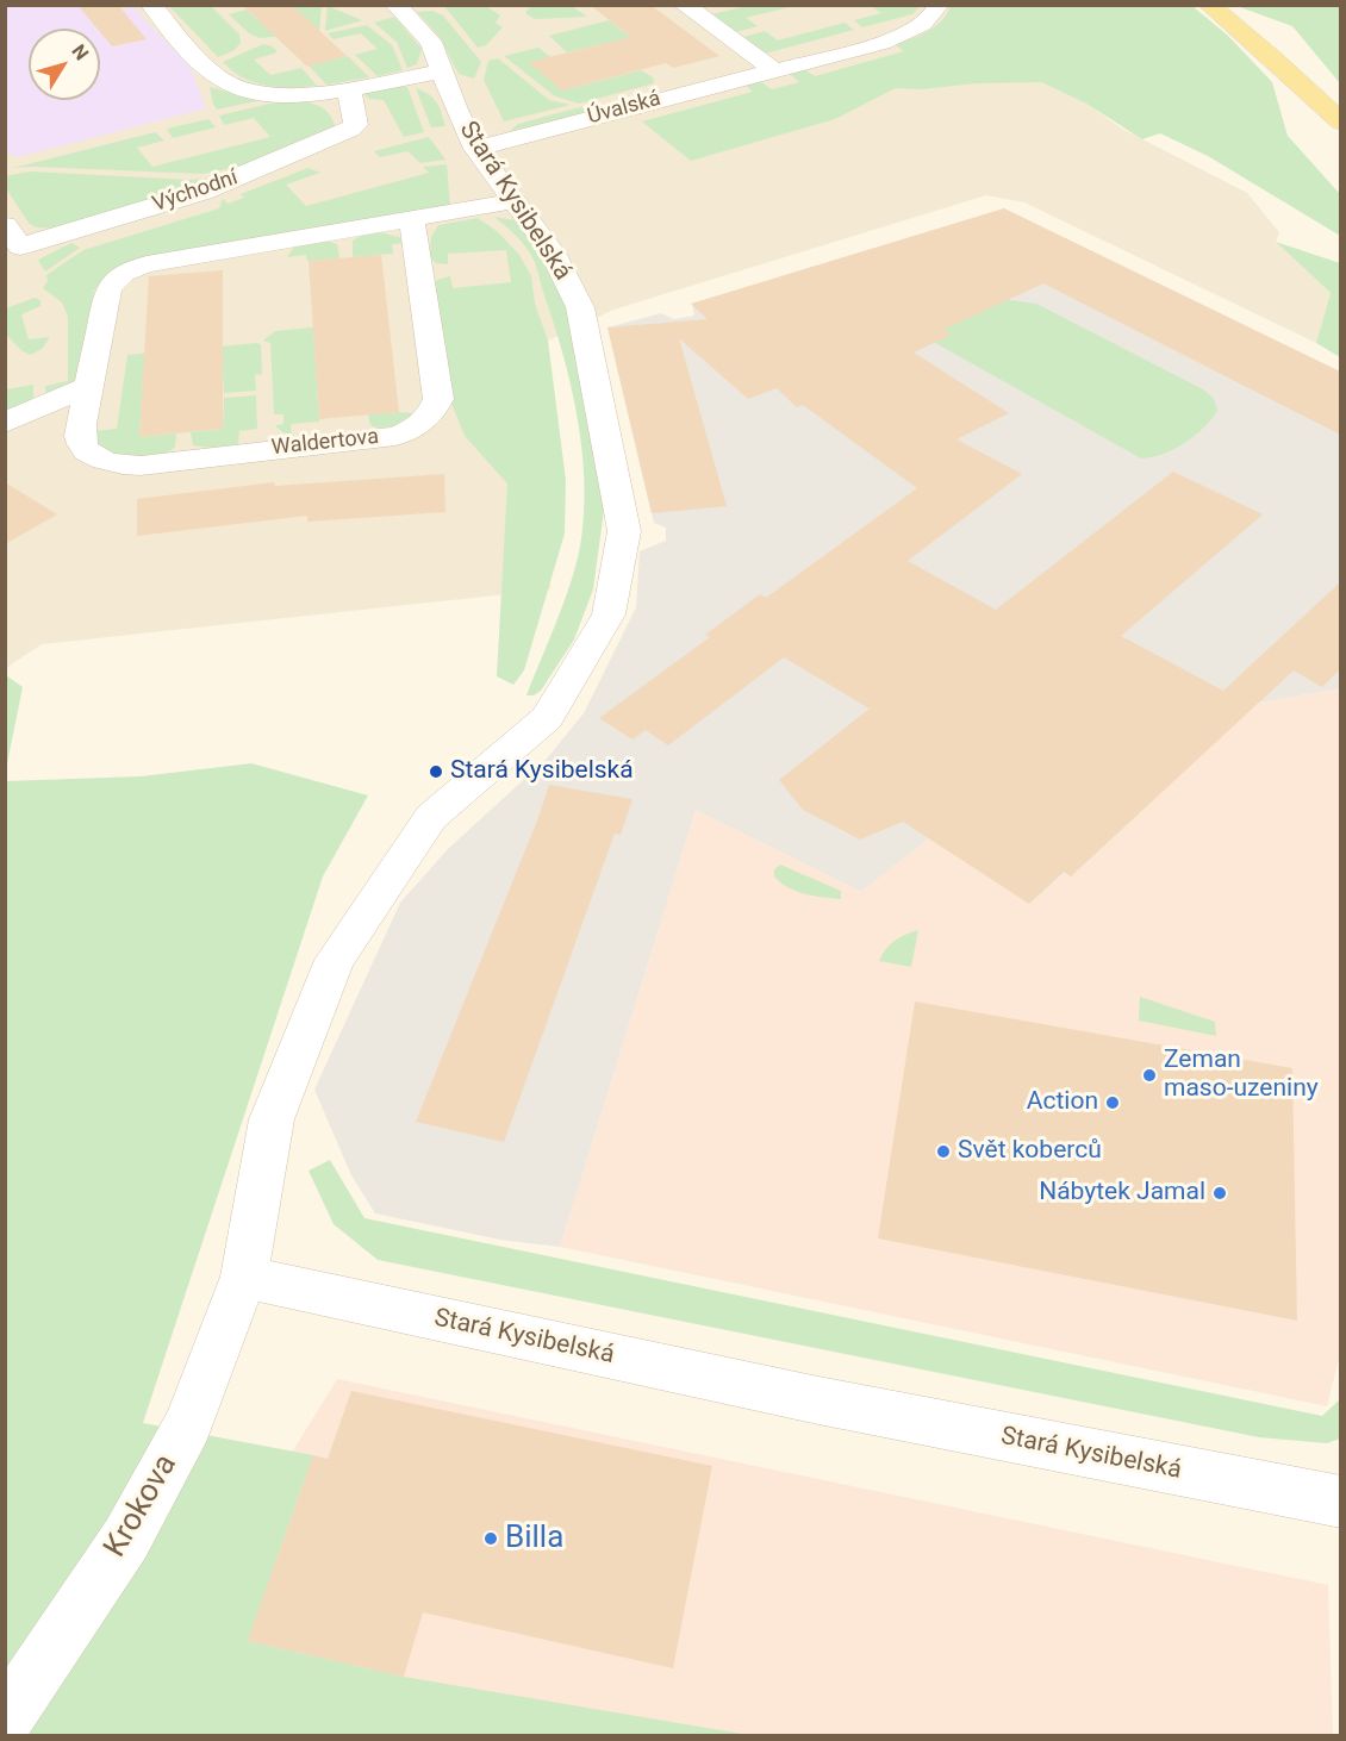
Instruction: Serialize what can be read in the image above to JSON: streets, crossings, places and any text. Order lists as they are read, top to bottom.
{
  "streets": {
    "street": [
      "Úvalská",
      "Východní",
      "Stará Kysibelská",
      "Waldertova",
      "Krokova"
    ]
  },
  "crossings": [
    ["Úvalská", "Stará Kysibelská"],
    ["Stará Kysibelská", "Waldertova"],
    ["Stará Kysibelská", "Krokova"]
  ],
  "places": [
    "Stará Kysibelská",
    "Zeman maso-uzeniny",
    "Action",
    "Svět koberců",
    "Nábytek Jamal",
    "Billa"
  ],
  "north": "top right"
}
